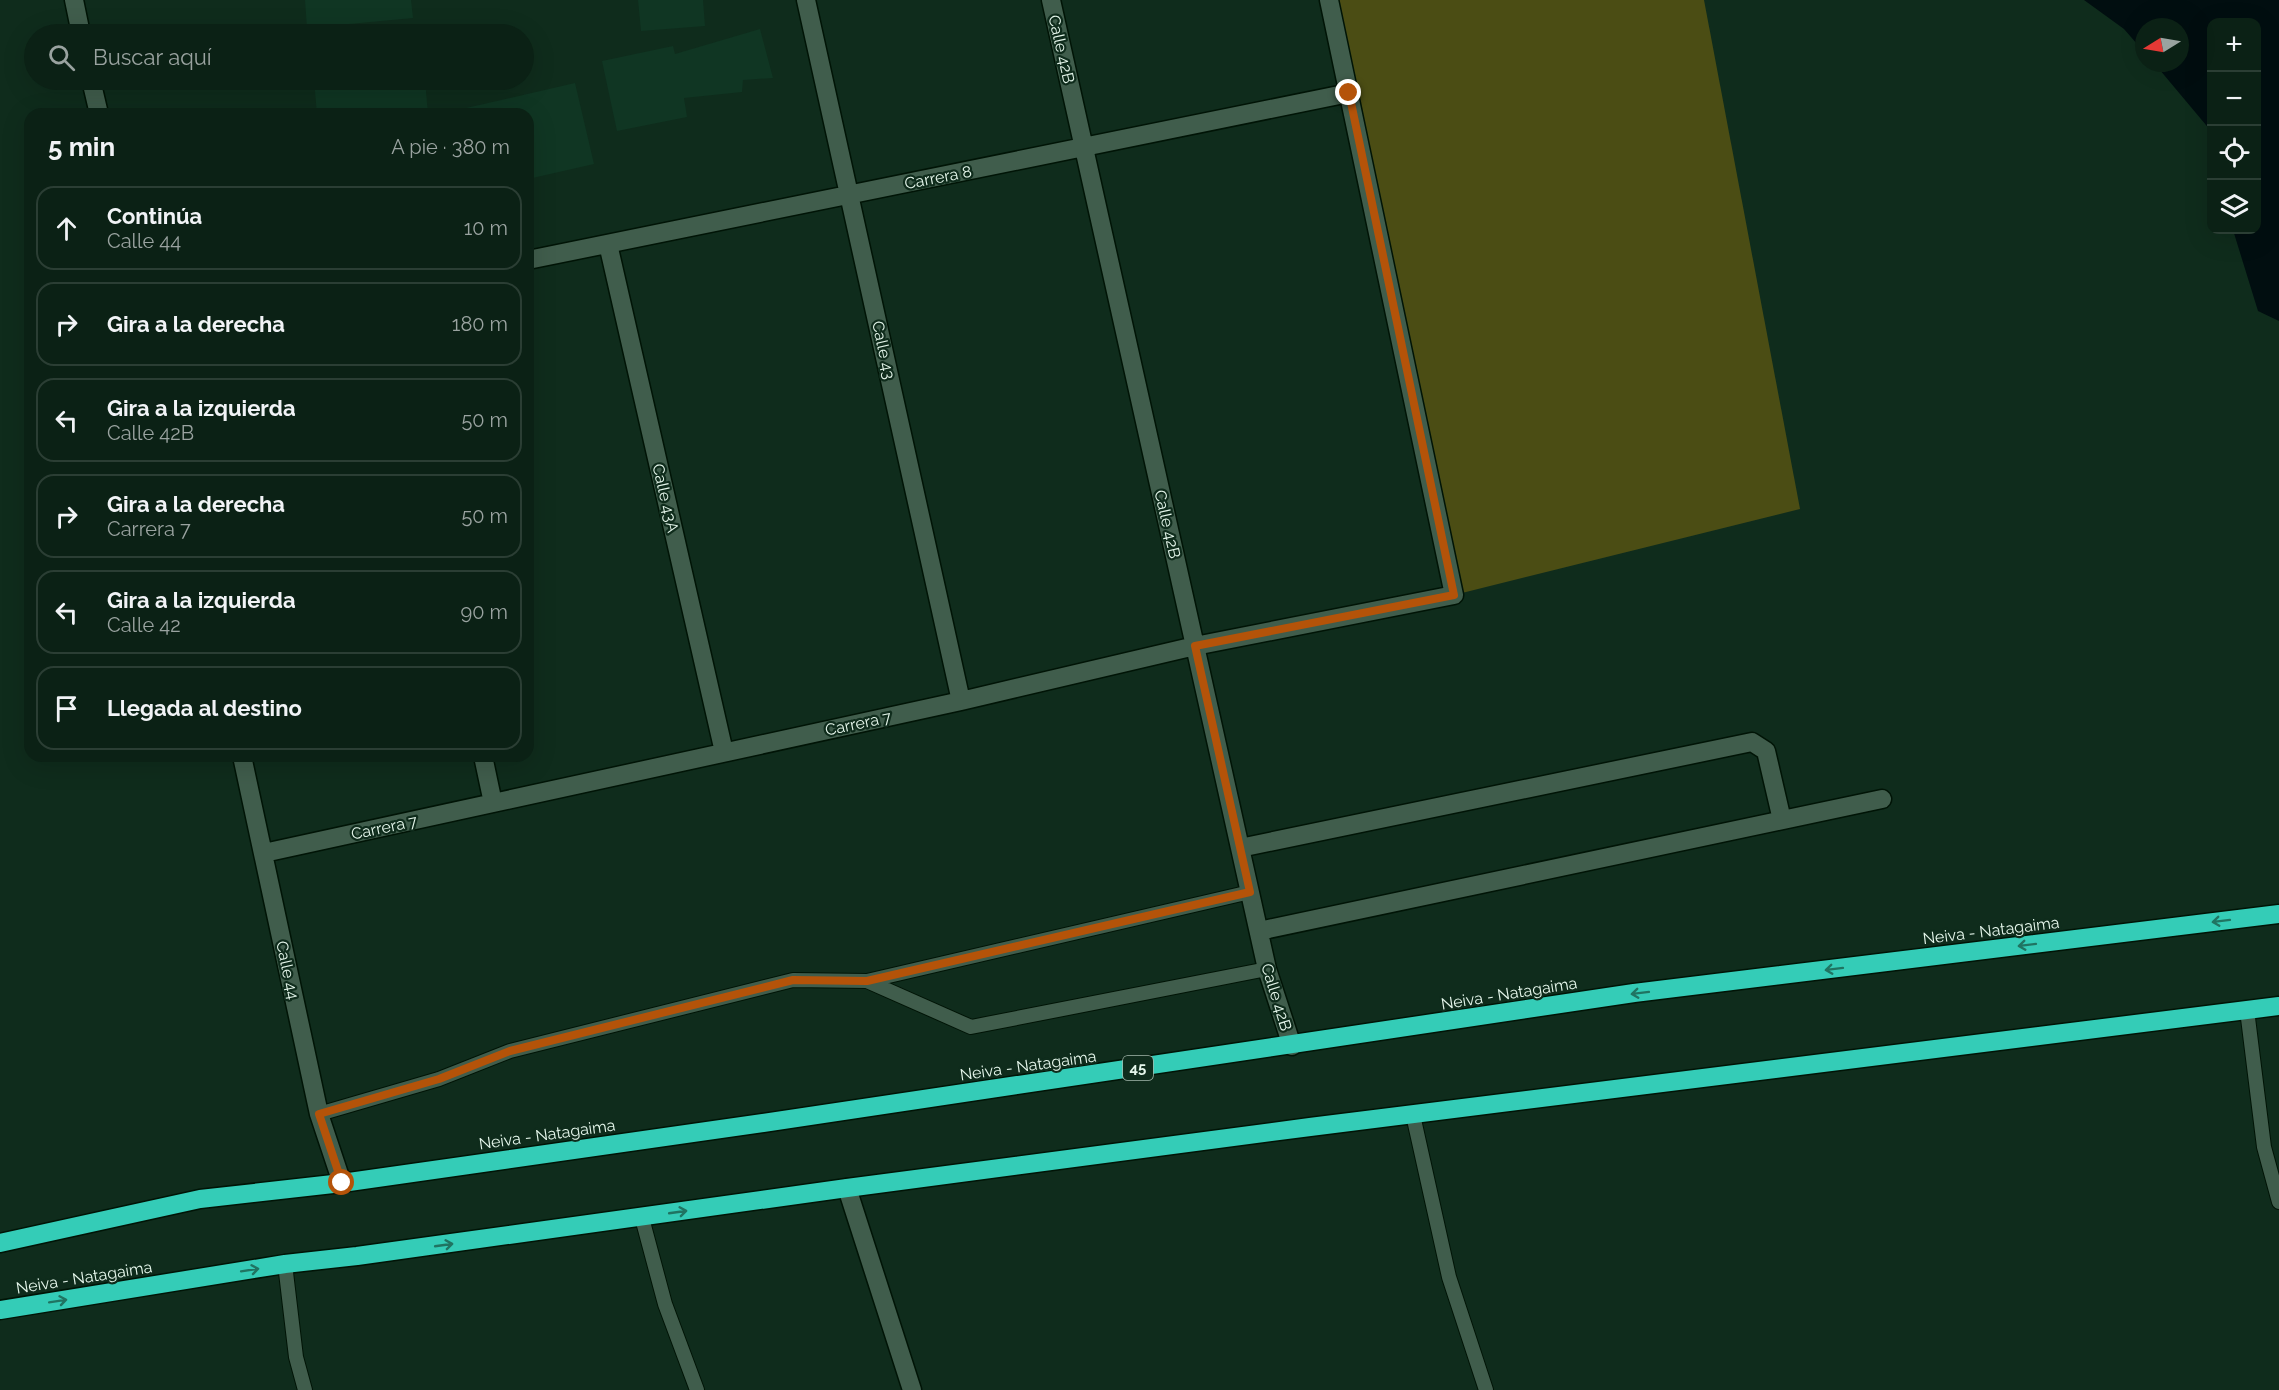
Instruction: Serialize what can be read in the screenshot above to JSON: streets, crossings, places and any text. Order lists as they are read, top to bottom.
{
  "streets": {
    "highway": ["Neiva - Natagaima", "45"],
    "street": [
      "Calle 42B",
      "Carrera 8",
      "Calle 43",
      "Calle 43A",
      "Carrera 7",
      "Calle 44"
    ]
  },
  "crossings": [
    ["Calle 42B", "Carrera 8"],
    ["Calle 42B", "Carrera 7"],
    ["Calle 42B", "Neiva - Natagaima"],
    ["Carrera 8", "Calle 43"],
    ["Carrera 8", "Calle 43A"],
    ["Carrera 8", "Carrera 7"],
    ["Calle 43", "Carrera 7"],
    ["Calle 43A", "Carrera 7"],
    ["Carrera 7", "Calle 44"],
    ["Neiva - Natagaima", "Calle 44"]
  ],
  "north": "left",
  "page": {
    "map_buttons": ["+", "−"],
    "search": "Buscar aquí",
    "heading": ["5 min", "A pie · 380 m"],
    "list": [
      ["Continúa", "Calle 44", "10 m"],
      ["Gira a la derecha", "180 m"],
      ["Gira a la izquierda", "Calle 42B", "50 m"],
      ["Gira a la derecha", "Carrera 7", "50 m"],
      ["Gira a la izquierda", "Calle 42", "90 m"],
      "Llegada al destino"
    ]
  }
}
